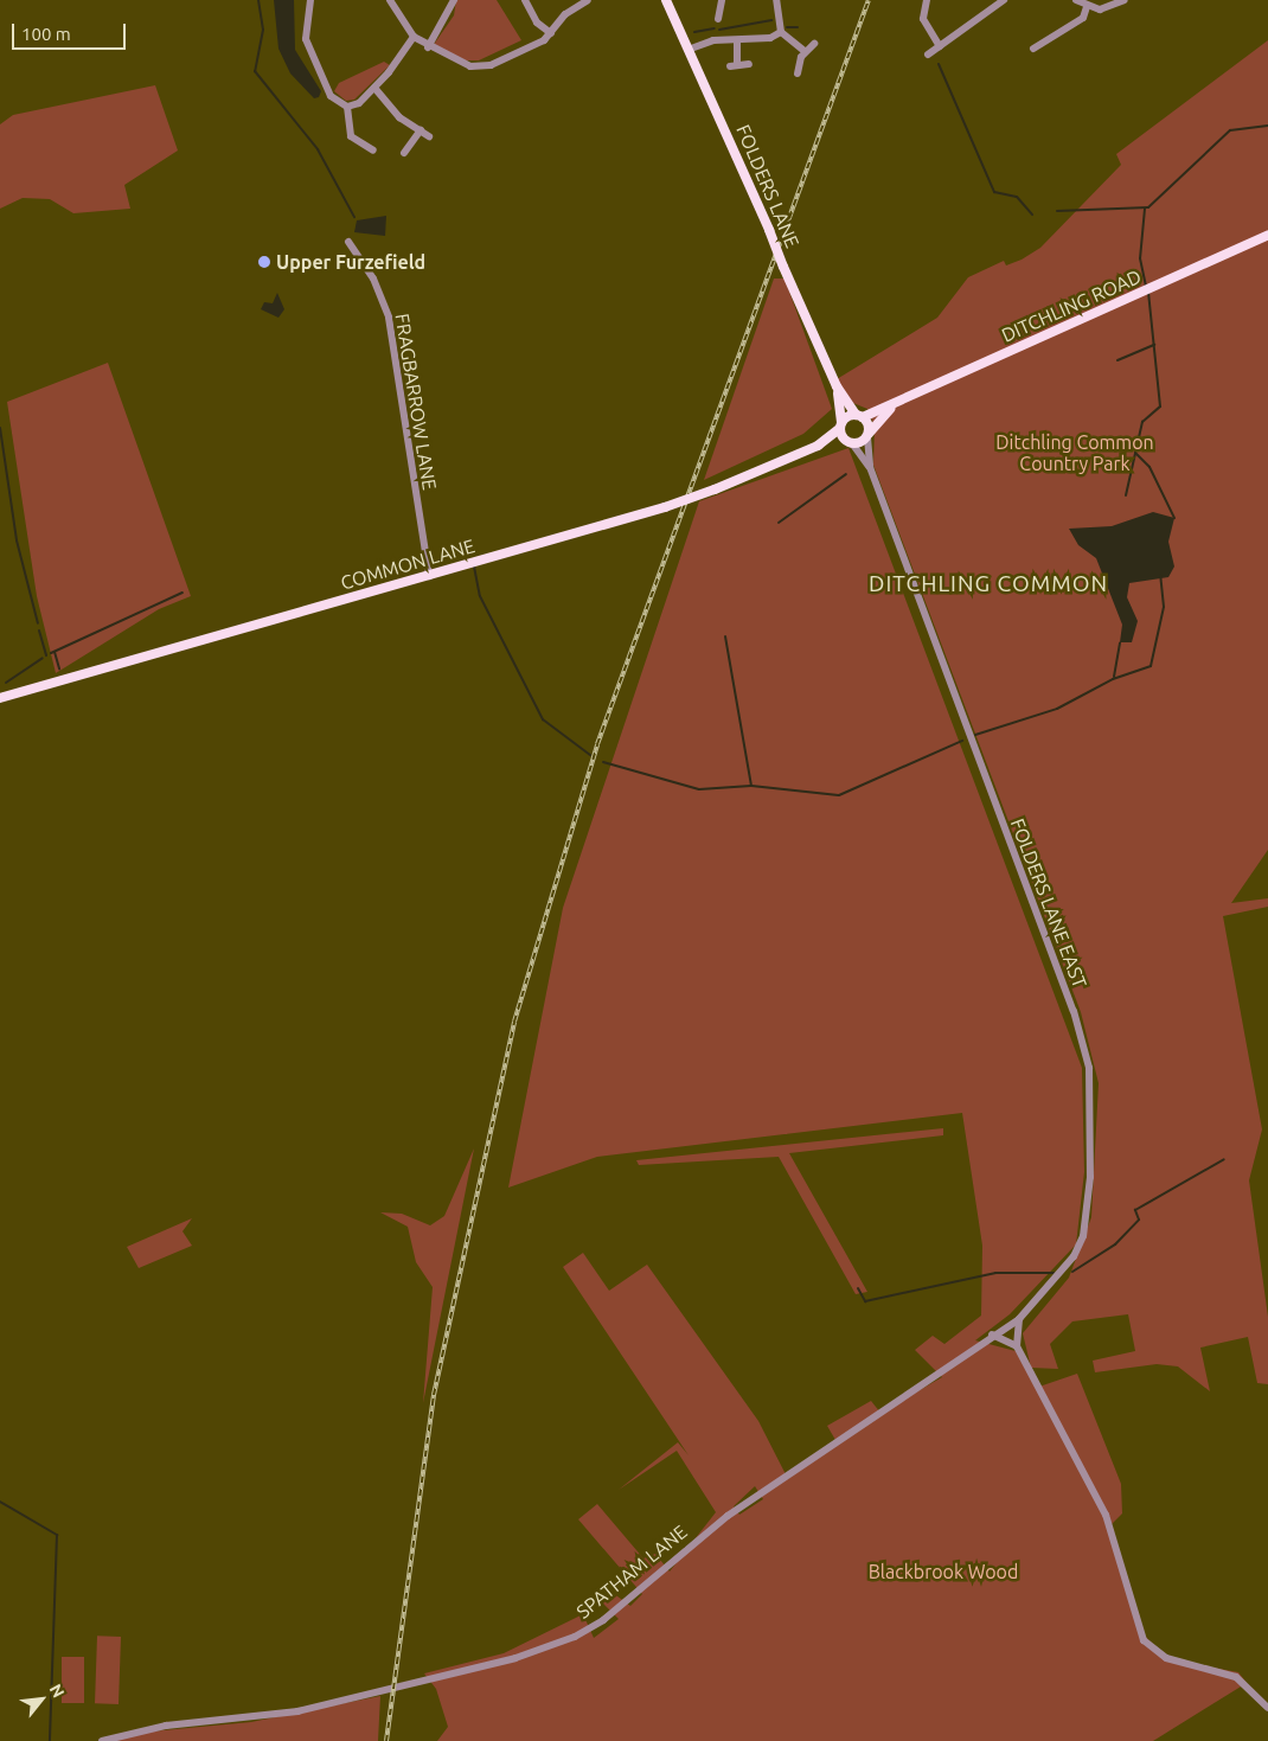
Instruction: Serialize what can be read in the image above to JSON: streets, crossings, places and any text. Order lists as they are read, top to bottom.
{
  "streets": {
    "main road": ["FOLDERS LANE", "DITCHLING ROAD", "COMMON LANE"],
    "street": ["FRAGBARROW LANE", "FOLDERS LANE EAST", "SPATHAM LANE"]
  },
  "crossings": [
    ["FOLDERS LANE", "DITCHLING ROAD"],
    ["FOLDERS LANE", "COMMON LANE"],
    ["FOLDERS LANE", "FOLDERS LANE EAST"],
    ["DITCHLING ROAD", "COMMON LANE"],
    ["DITCHLING ROAD", "FOLDERS LANE EAST"],
    ["FRAGBARROW LANE", "COMMON LANE"],
    ["COMMON LANE", "FOLDERS LANE EAST"],
    ["FOLDERS LANE EAST", "SPATHAM LANE"]
  ],
  "districts": ["DITCHLING COMMON"],
  "parks": ["Ditchling Common Country Park", "Blackbrook Wood"],
  "places": ["Upper Furzefield"],
  "scale_bar": "100 m",
  "north": "top right"
}
